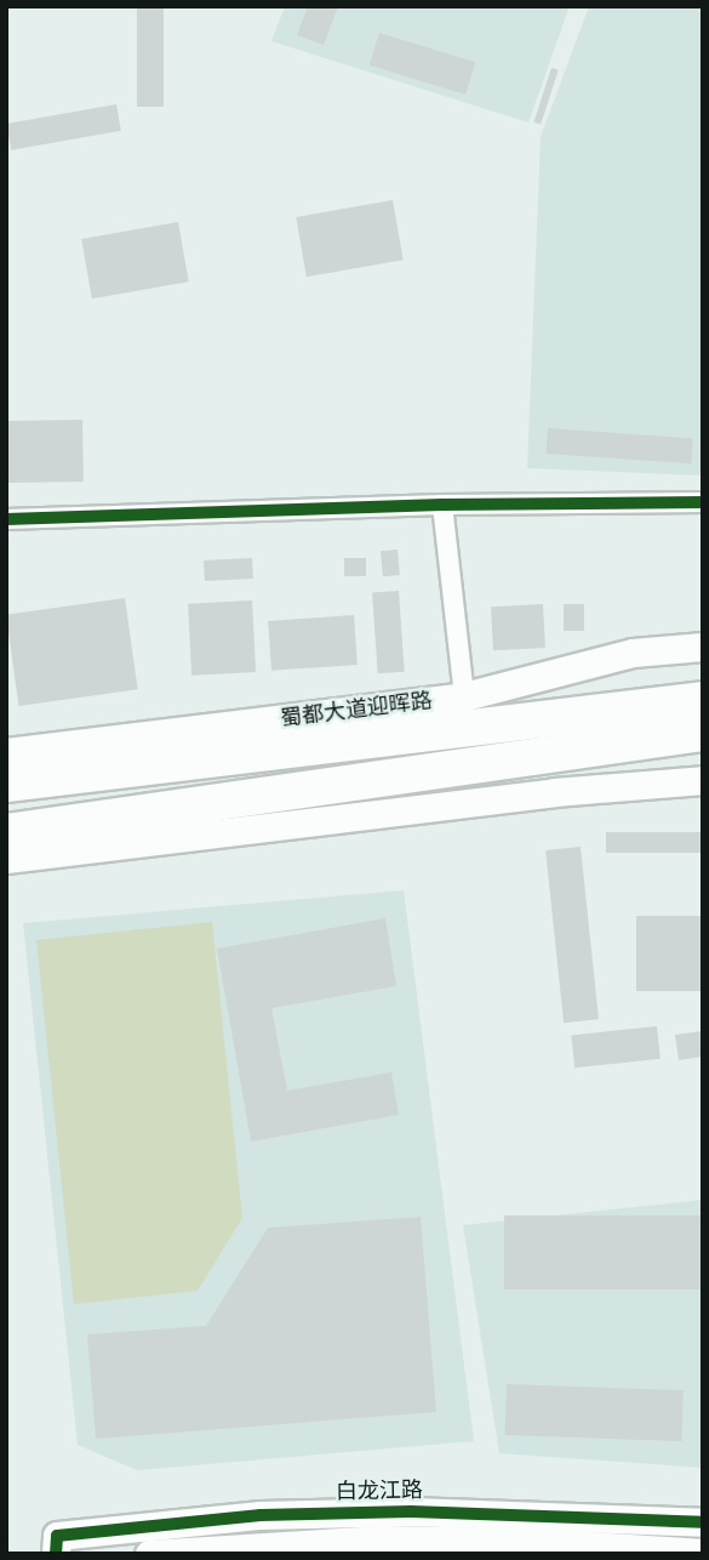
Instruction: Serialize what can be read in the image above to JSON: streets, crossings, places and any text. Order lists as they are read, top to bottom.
{
  "streets": {
    "highway": ["蜀都大道迎晖路"],
    "main road": ["白龙江路"]
  }
}
